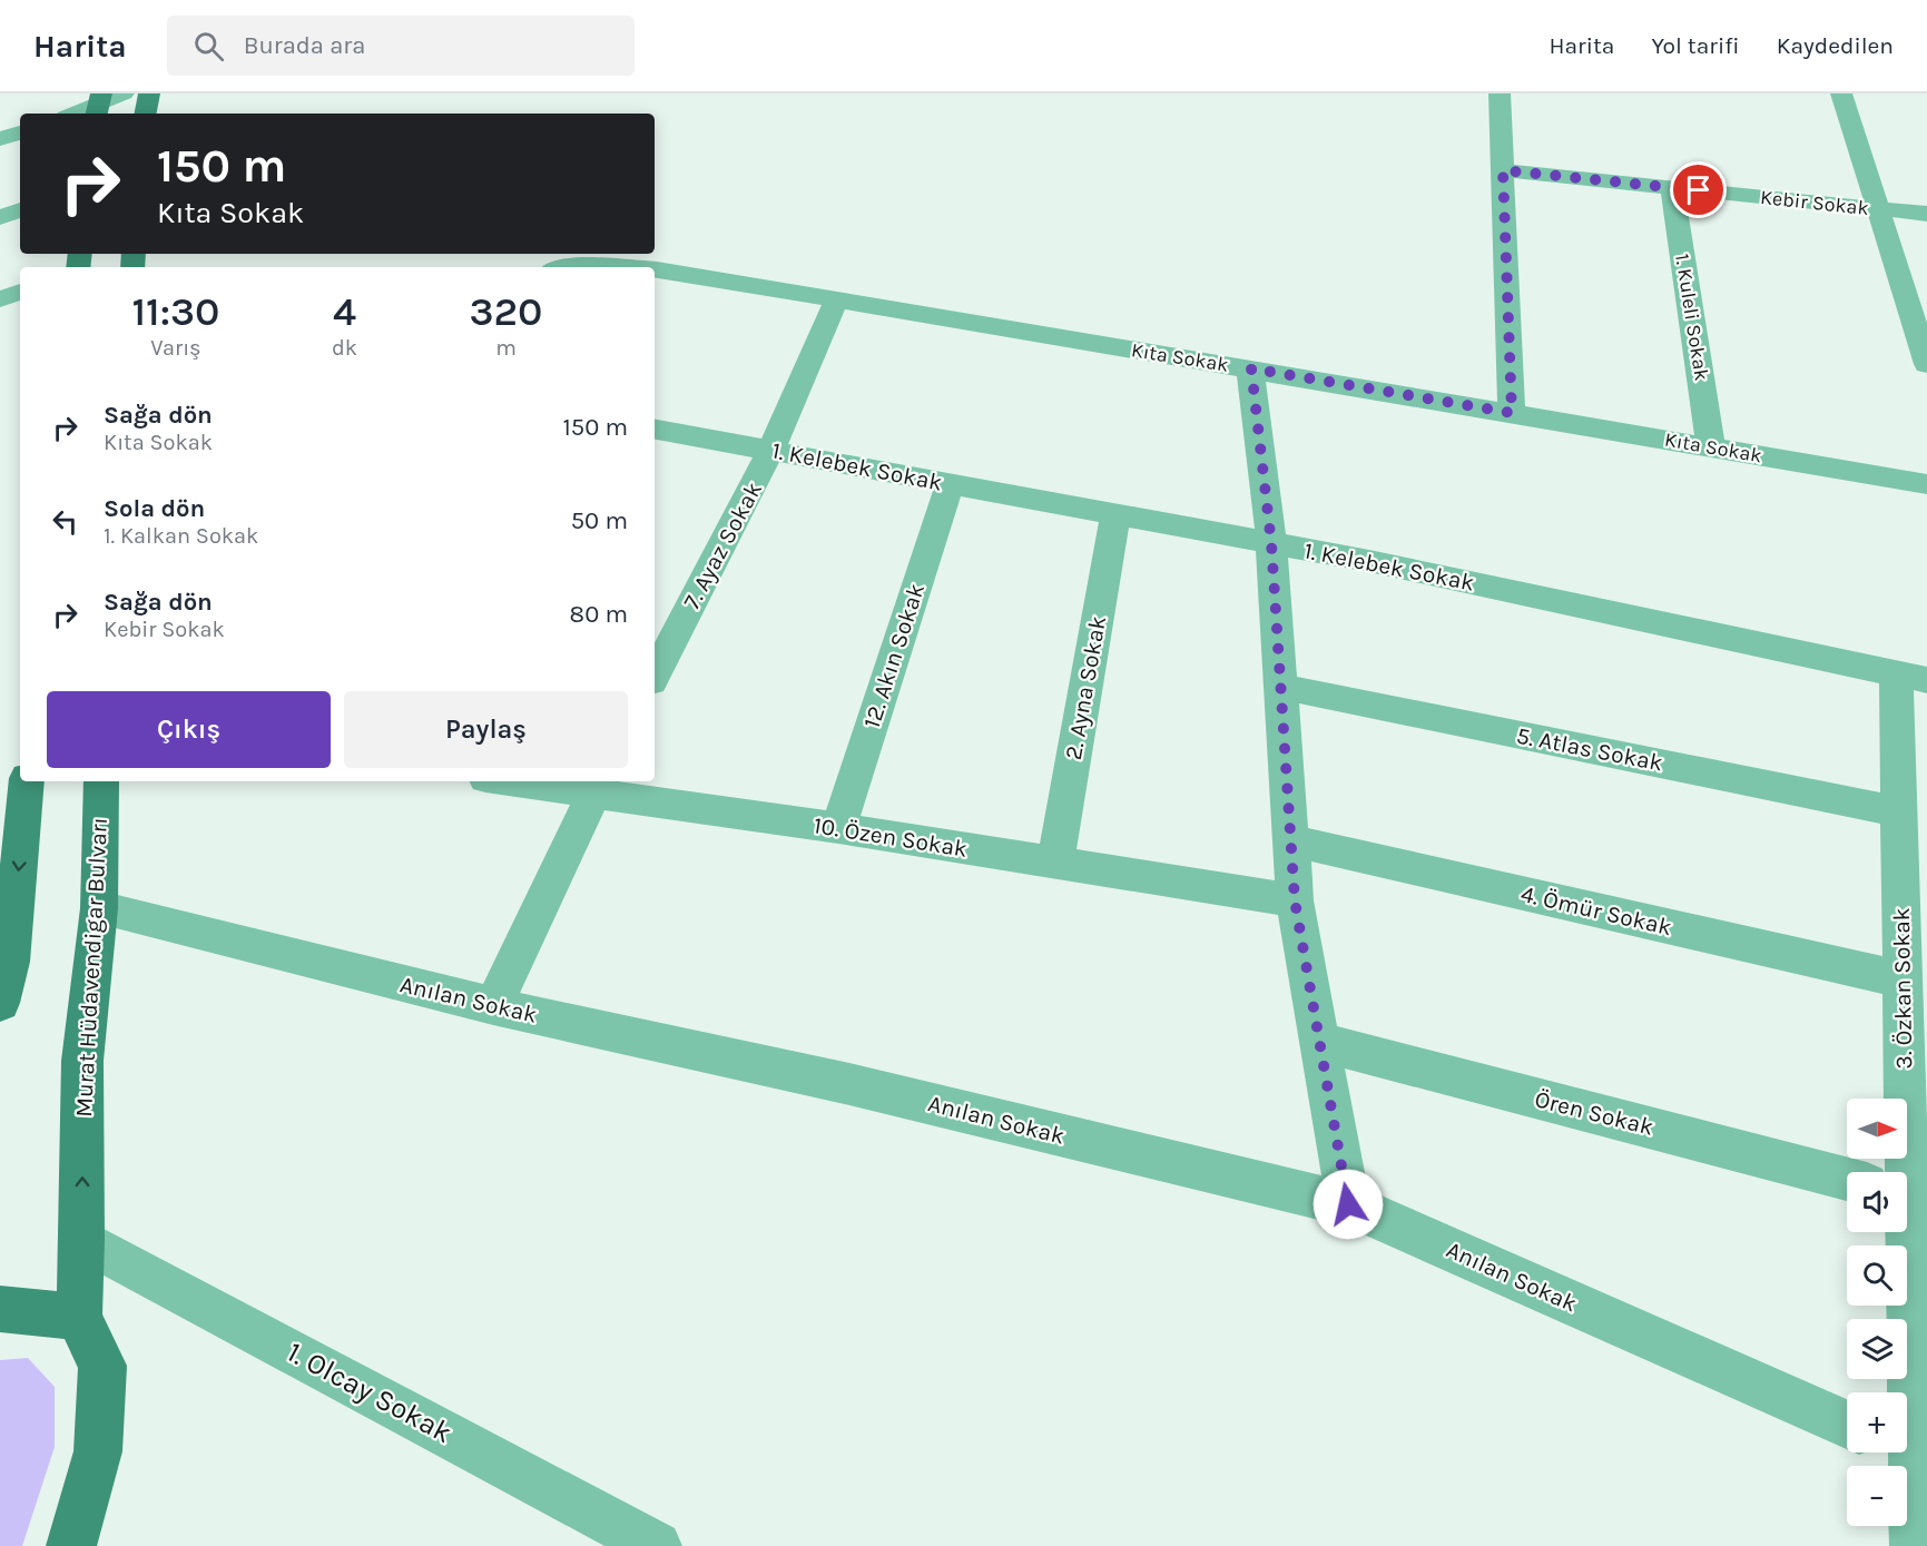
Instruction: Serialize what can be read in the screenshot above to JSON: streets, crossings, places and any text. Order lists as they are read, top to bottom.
{
  "streets": {
    "main road": ["Murat Hüdavendigar Bulvarı"],
    "street": [
      "Kebir Sokak",
      "1. Kuleli Sokak",
      "Kıta Sokak",
      "1. Kelebek Sokak",
      "7. Ayaz Sokak",
      "12. Akın Sokak",
      "2. Ayna Sokak",
      "5. Atlas Sokak",
      "10. Özen Sokak",
      "4. Ömür Sokak",
      "3. Özkan Sokak",
      "Anılan Sokak",
      "Ören Sokak",
      "1. Olcay Sokak"
    ]
  },
  "crossings": [
    ["Kebir Sokak", "1. Kuleli Sokak"],
    ["1. Kuleli Sokak", "Kıta Sokak"],
    ["Kıta Sokak", "7. Ayaz Sokak"],
    ["1. Kelebek Sokak", "7. Ayaz Sokak"],
    ["1. Kelebek Sokak", "12. Akın Sokak"],
    ["1. Kelebek Sokak", "2. Ayna Sokak"],
    ["1. Kelebek Sokak", "3. Özkan Sokak"],
    ["12. Akın Sokak", "10. Özen Sokak"],
    ["2. Ayna Sokak", "10. Özen Sokak"],
    ["5. Atlas Sokak", "3. Özkan Sokak"],
    ["4. Ömür Sokak", "3. Özkan Sokak"],
    ["Murat Hüdavendigar Bulvarı", "Anılan Sokak"],
    ["Murat Hüdavendigar Bulvarı", "1. Olcay Sokak"]
  ],
  "north": "right",
  "page": {
    "header": "Harita",
    "search": "Burada ara",
    "nav": ["Harita", "Yol tarifi", "Kaydedilen"],
    "turn": ["150 m", "Kıta Sokak"],
    "eta": [
      "11:30",
      "Varış",
      "4",
      "dk",
      "320",
      "m"
    ],
    "list": [
      {
        "name": "Sağa dön",
        "note": "Kıta Sokak",
        "value": "150 m"
      },
      {
        "name": "Sola dön",
        "note": "1. Kalkan Sokak",
        "value": "50 m"
      },
      {
        "name": "Sağa dön",
        "note": "Kebir Sokak",
        "value": "80 m"
      }
    ],
    "buttons": ["Çıkış", "Paylaş"],
    "map_buttons": ["+", "−"]
  }
}
